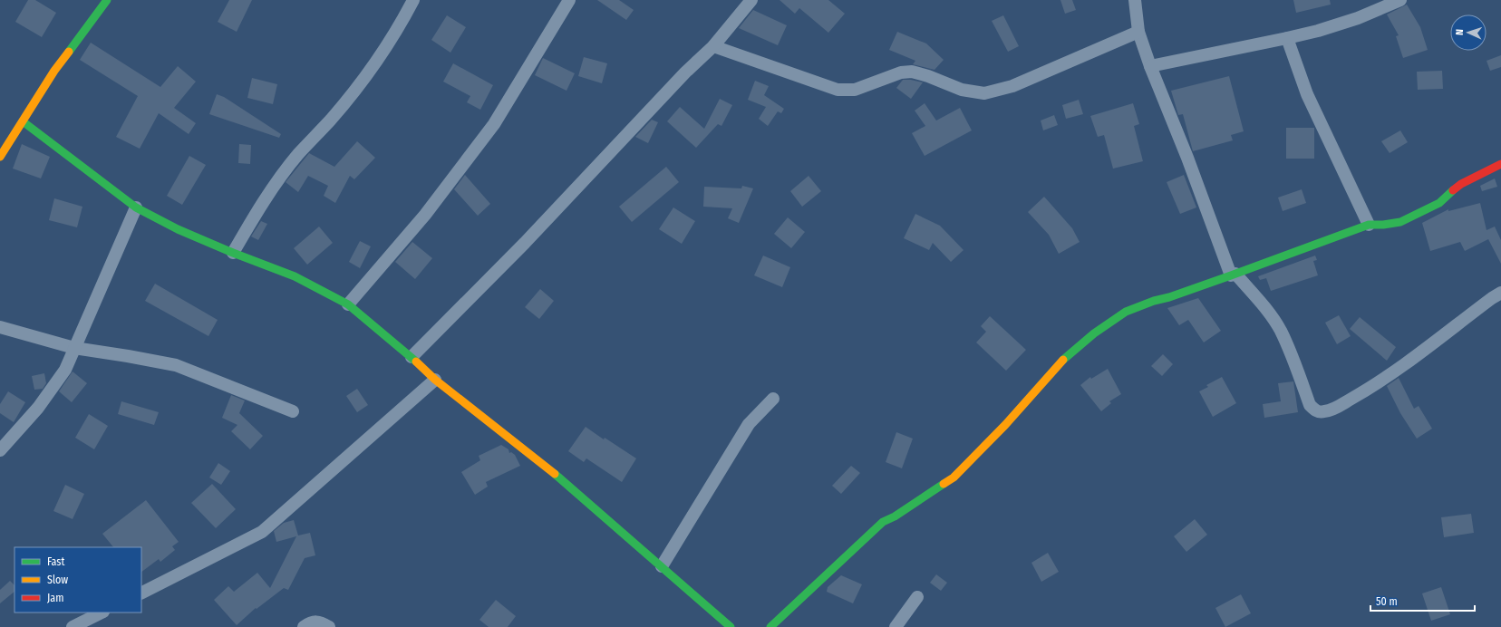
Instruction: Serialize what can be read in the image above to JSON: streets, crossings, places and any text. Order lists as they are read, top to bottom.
{
  "legend": ["Fast", "Slow", "Jam"],
  "scale_bar": "50 m",
  "north": "left"
}
